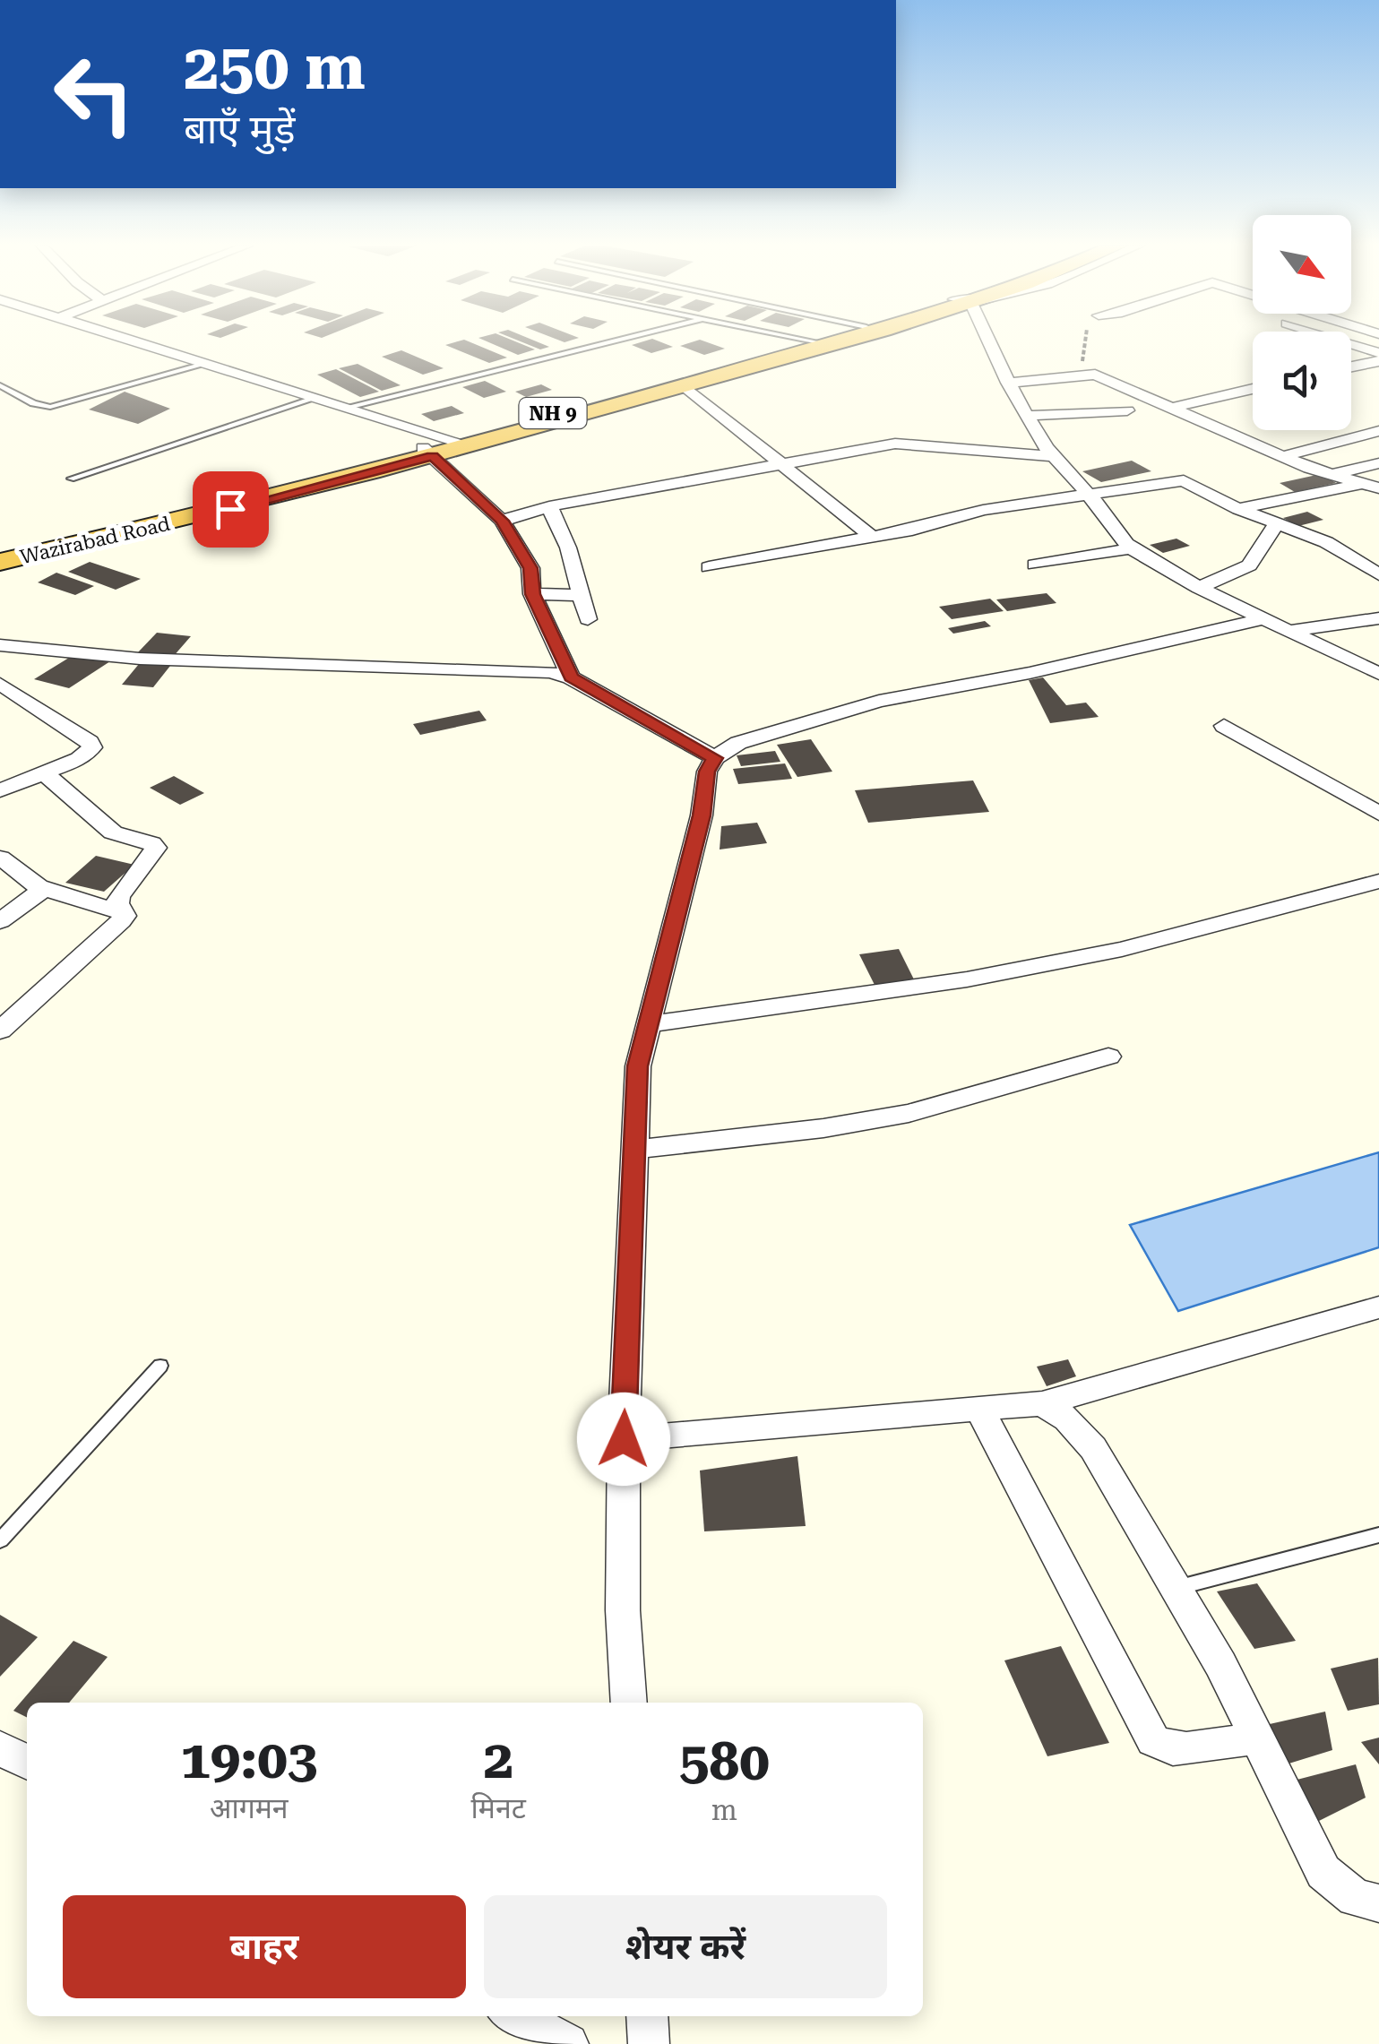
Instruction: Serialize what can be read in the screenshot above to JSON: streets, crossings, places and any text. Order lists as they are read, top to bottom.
{
  "streets": {
    "highway": ["NH 9", "Wazirabad Road"]
  },
  "north": "bottom right",
  "page": {
    "turn": ["250 m", "बाएँ मुड़ें"],
    "eta": [
      "19:03",
      "आगमन",
      "2",
      "मिनट",
      "580",
      "m"
    ],
    "buttons": ["बाहर", "शेयर करें"]
  }
}
